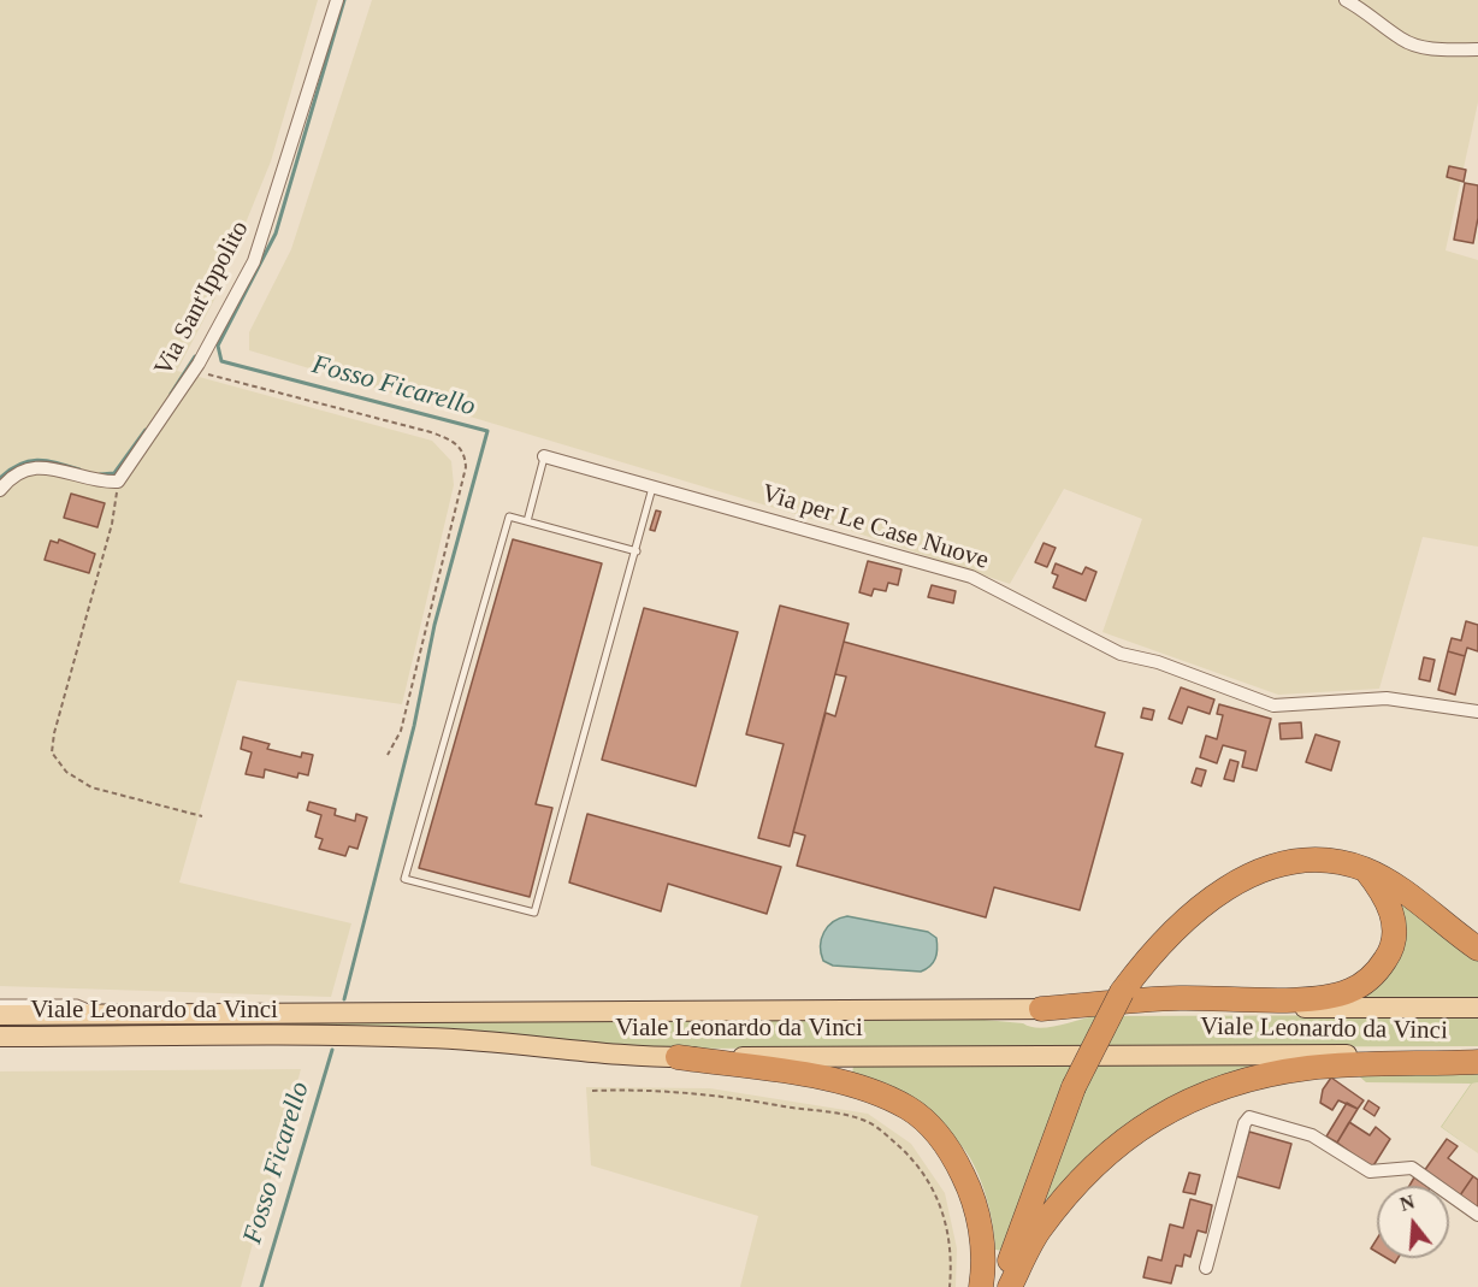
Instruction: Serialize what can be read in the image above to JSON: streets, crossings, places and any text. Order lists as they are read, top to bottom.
{
  "streets": {
    "main road": ["Viale Leonardo da Vinci"],
    "street": ["Via Sant'Ippolito", "Via per Le Case Nuove"]
  },
  "water": ["Fosso Ficarello"],
  "north": "top"
}
